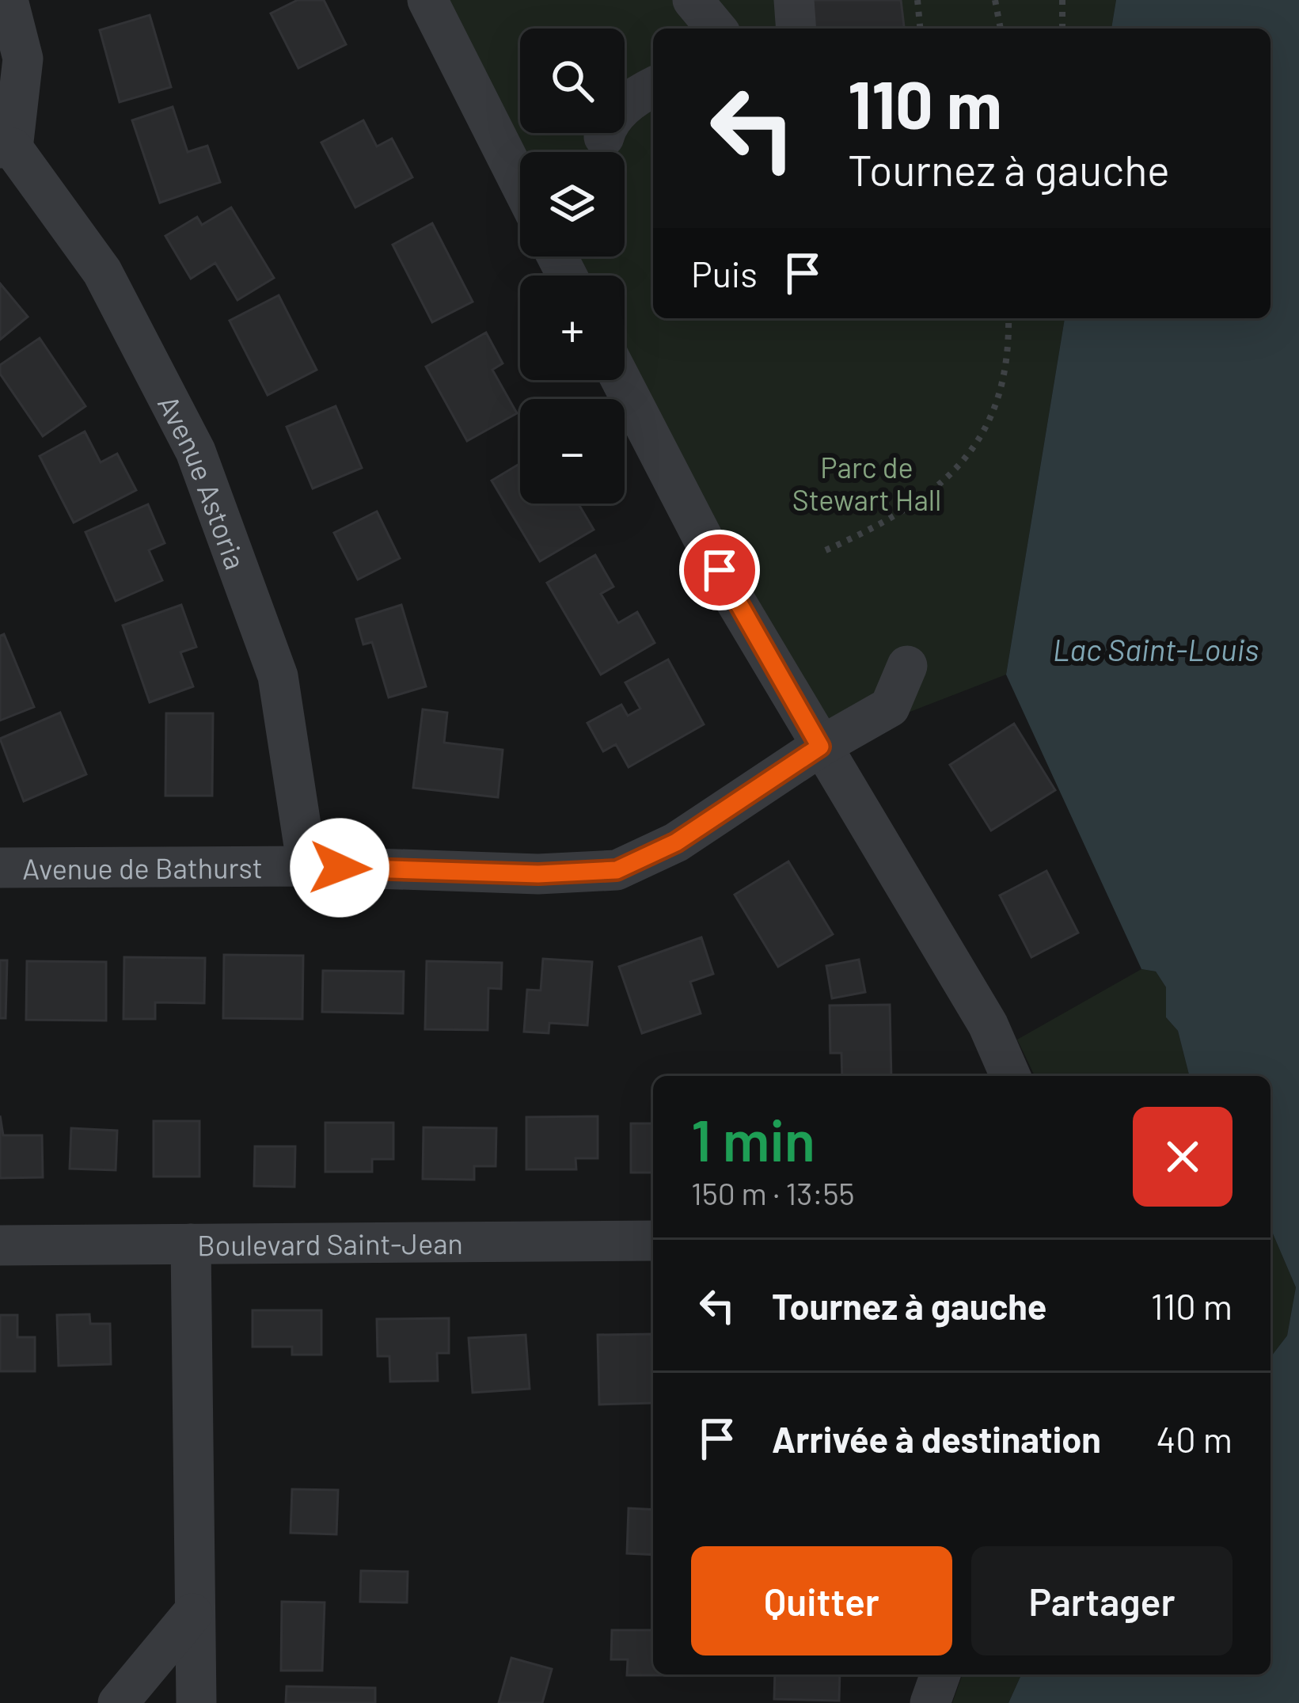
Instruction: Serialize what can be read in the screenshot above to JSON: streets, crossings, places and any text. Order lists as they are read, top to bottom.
{
  "streets": {
    "street": ["Avenue Astoria", "Avenue de Bathurst", "Boulevard Saint-Jean"]
  },
  "crossings": [
    ["Avenue Astoria", "Avenue de Bathurst"]
  ],
  "water": ["Lac Saint-Louis"],
  "parks": ["Parc de Stewart Hall"],
  "page": {
    "map_buttons": ["+", "−"],
    "turn": ["110 m", "Tournez à gauche"],
    "then": "Puis",
    "heading": ["1 min", "150 m · 13:55"],
    "list": [
      {
        "name": "Tournez à gauche",
        "value": "110 m"
      },
      {
        "name": "Arrivée à destination",
        "value": "40 m"
      }
    ],
    "buttons": ["Quitter", "Partager"]
  }
}
